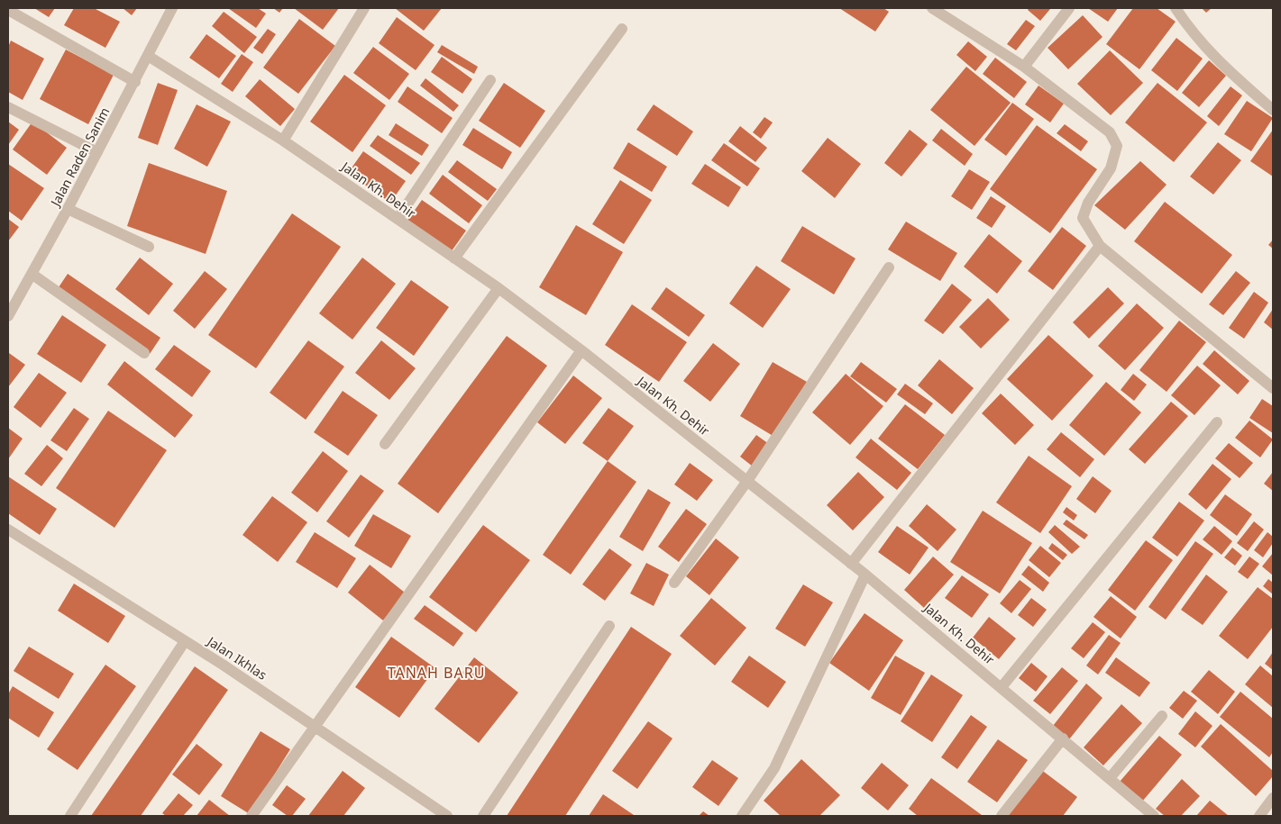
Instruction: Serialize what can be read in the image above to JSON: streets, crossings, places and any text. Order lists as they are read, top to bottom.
{
  "streets": {
    "street": ["Jalan Raden Sanim", "Jalan Kh. Dehir", "Jalan Ikhlas"]
  },
  "crossings": [
    ["Jalan Raden Sanim", "Jalan Kh. Dehir"]
  ],
  "districts": ["TANAH BARU"]
}
